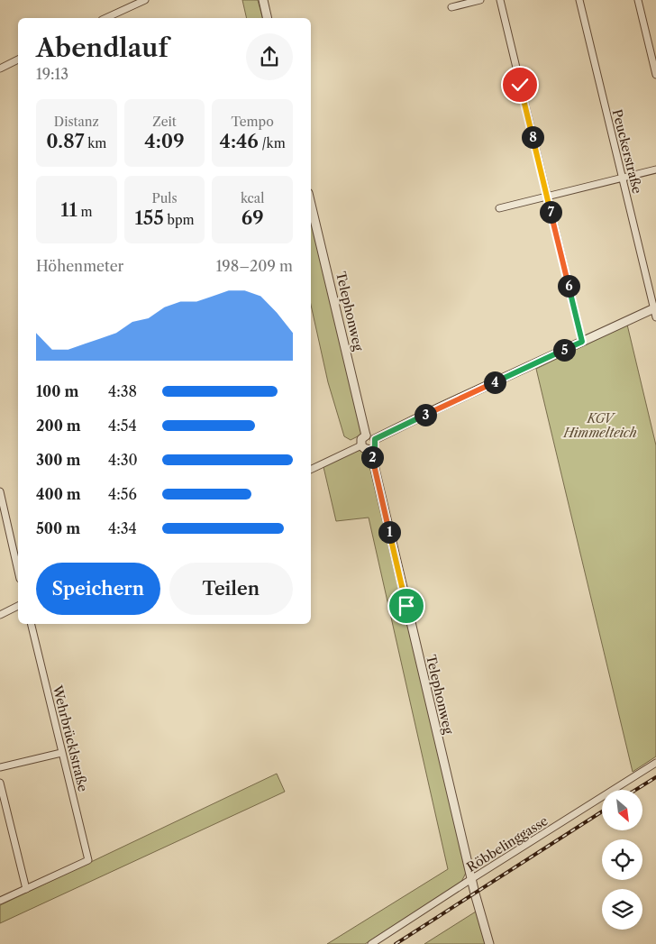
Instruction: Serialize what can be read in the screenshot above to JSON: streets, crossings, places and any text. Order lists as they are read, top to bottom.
{
  "streets": {
    "street": [
      "Peuckerstraße",
      "Telephonweg",
      "Wehrbrücklstraße",
      "Röbbelinggasse"
    ]
  },
  "crossings": [
    ["Telephonweg", "Röbbelinggasse"]
  ],
  "parks": ["KGV Himmelteich"],
  "north": "bottom right",
  "page": {
    "heading": ["Abendlauf", "19:13"],
    "stats": [
      ["Distanz", "0.87 km"],
      ["Zeit", "4:09"],
      ["Tempo", "4:46 /km"],
      ["11 m"],
      ["Puls", "155 bpm"],
      ["kcal", "69"]
    ],
    "pins": [
      "8",
      "7",
      "6",
      "5",
      "4",
      "3",
      "2",
      "1"
    ],
    "chart": ["Höhenmeter", "198–209 m"],
    "list": [
      {
        "name": "100 m",
        "note": "4:38"
      },
      {
        "name": "200 m",
        "note": "4:54"
      },
      {
        "name": "300 m",
        "note": "4:30"
      },
      {
        "name": "400 m",
        "note": "4:56"
      },
      {
        "name": "500 m",
        "note": "4:34"
      }
    ],
    "buttons": ["Speichern", "Teilen"]
  }
}
